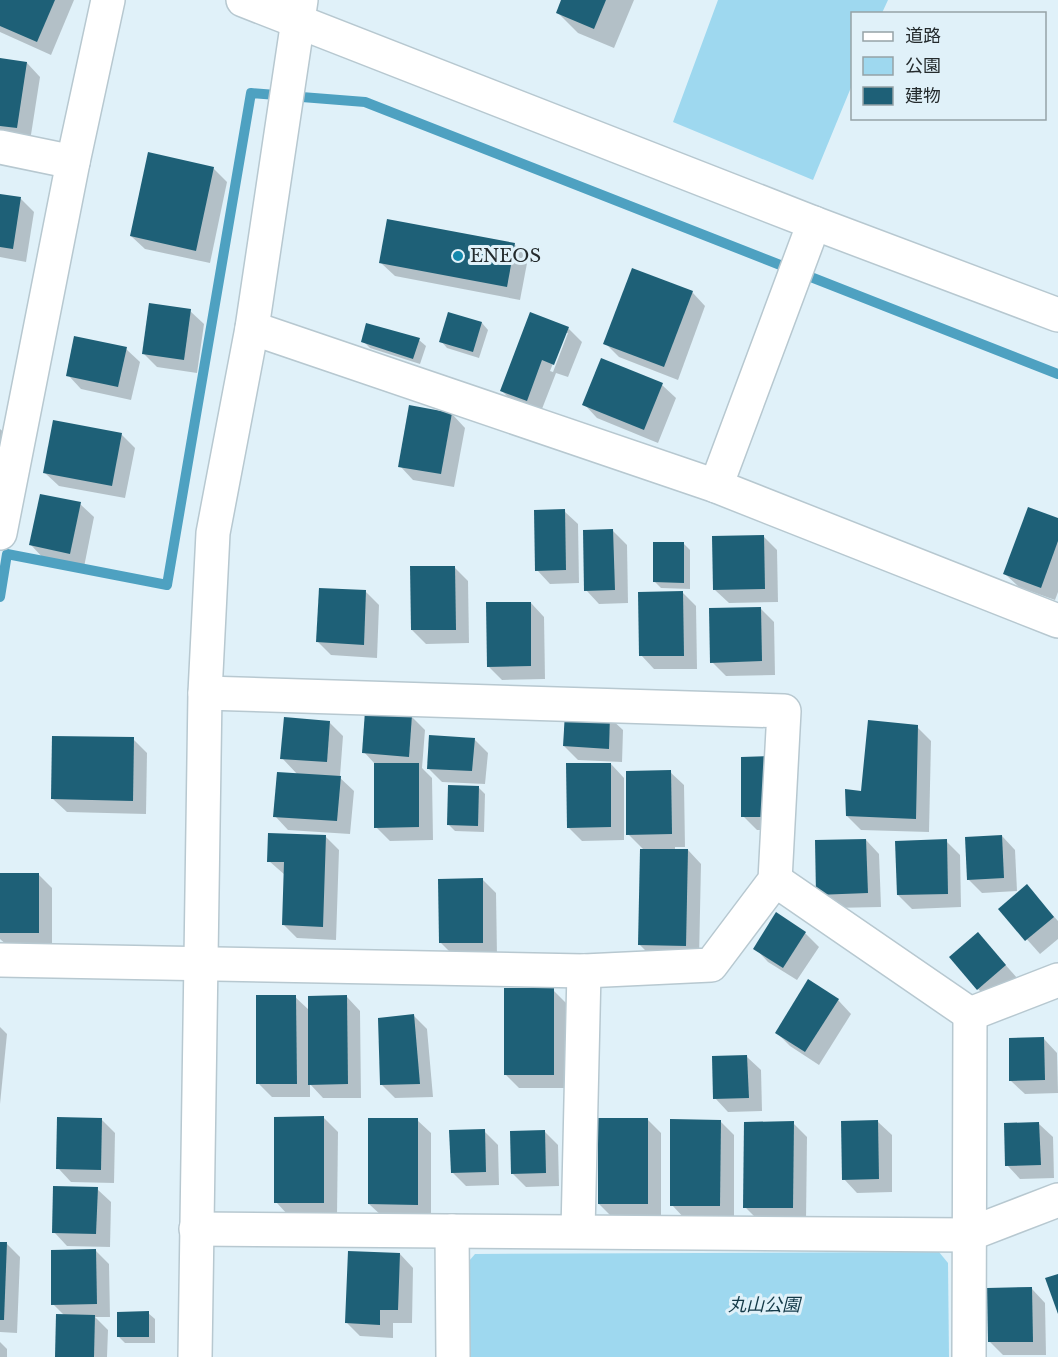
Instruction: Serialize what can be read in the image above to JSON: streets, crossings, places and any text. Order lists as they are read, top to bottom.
{
  "parks": ["丸山公園"],
  "places": ["ENEOS"],
  "legend": ["道路", "公園", "建物"]
}
